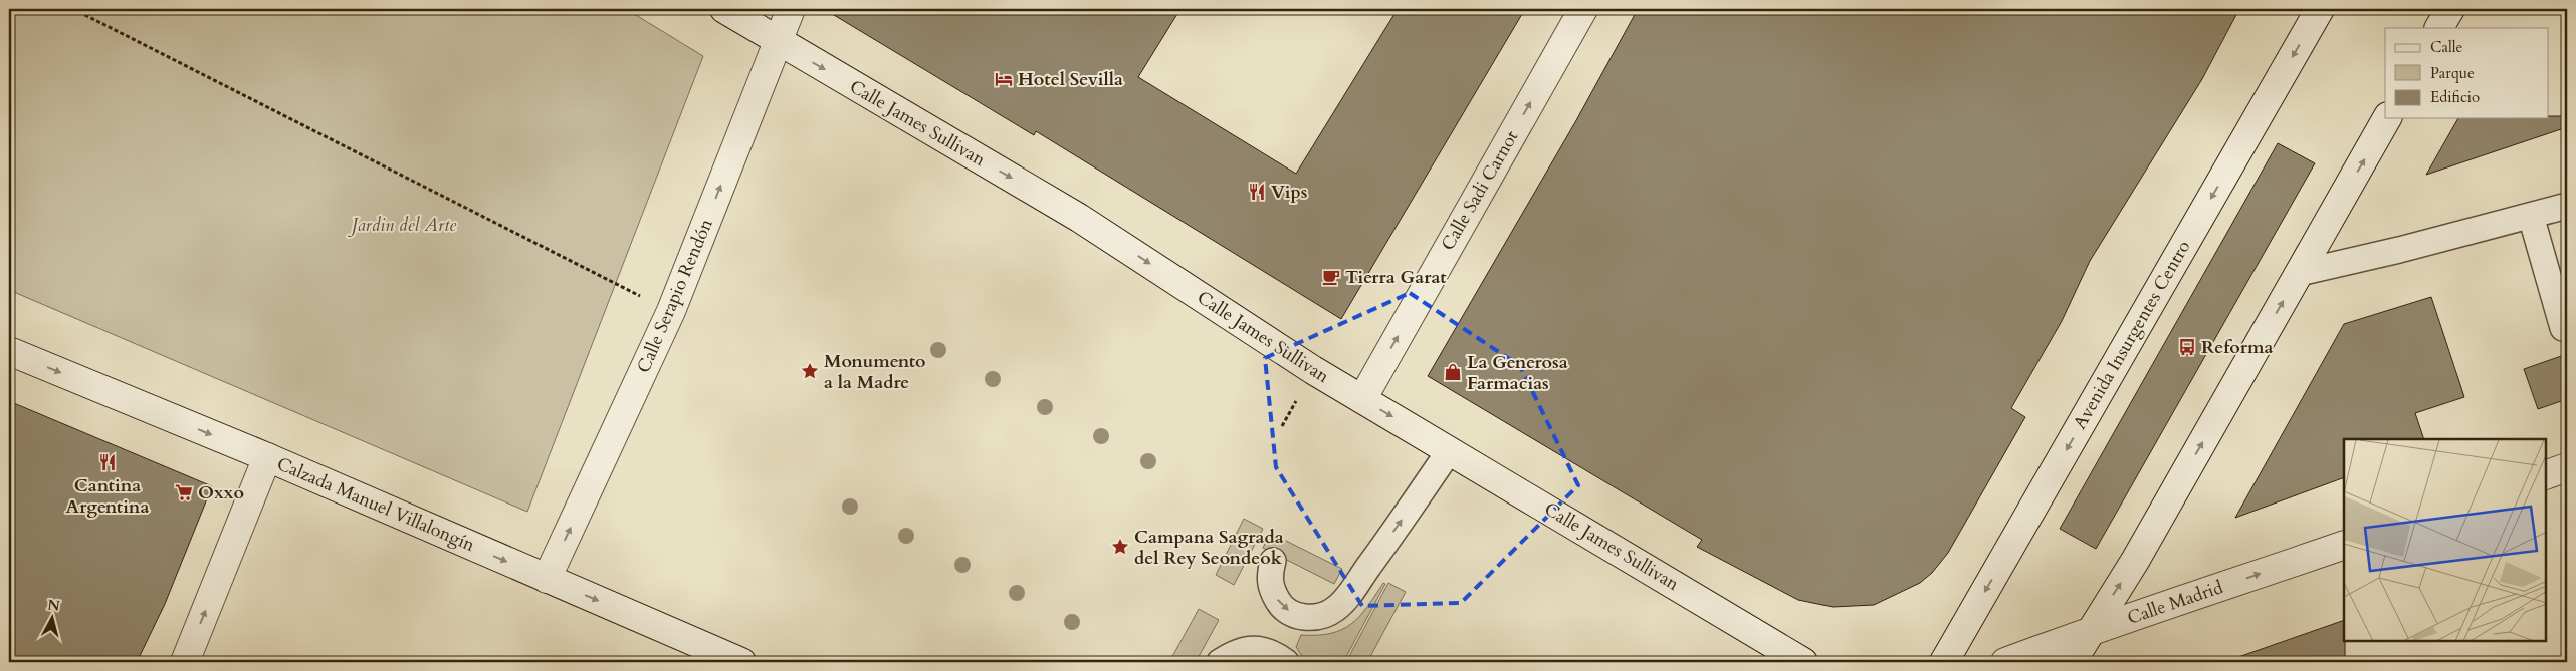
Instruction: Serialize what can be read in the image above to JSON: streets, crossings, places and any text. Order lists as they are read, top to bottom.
{
  "streets": {
    "main road": [
      "Calle James Sullivan",
      "Calle Sadi Carnot",
      "Calle Serapio Rendón",
      "Avenida Insurgentes Centro",
      "Calzada Manuel Villalongín",
      "Calle Madrid"
    ]
  },
  "crossings": [
    ["Calle James Sullivan", "Calle Sadi Carnot"],
    ["Calle James Sullivan", "Calle Serapio Rendón"],
    ["Calle Serapio Rendón", "Calzada Manuel Villalongín"]
  ],
  "one_way": [
    "Calle James Sullivan",
    "Calle Sadi Carnot",
    "Calle Serapio Rendón",
    "Calzada Manuel Villalongín",
    "Calle Madrid"
  ],
  "parks": ["Jardin del Arte"],
  "places": {
    "hotel": ["Hotel Sevilla"],
    "restaurant": ["Vips", "Cantina Argentina"],
    "cafe": ["Tierra Garat"],
    "bus stop": ["Reforma"],
    "place": ["Monumento a la Madre", "Campana Sagrada del Rey Seondeok"],
    "shop": ["La Generosa Farmacias"],
    "supermarket": ["Oxxo"]
  },
  "legend": ["Calle", "Parque", "Edificio"],
  "north": "top"
}
